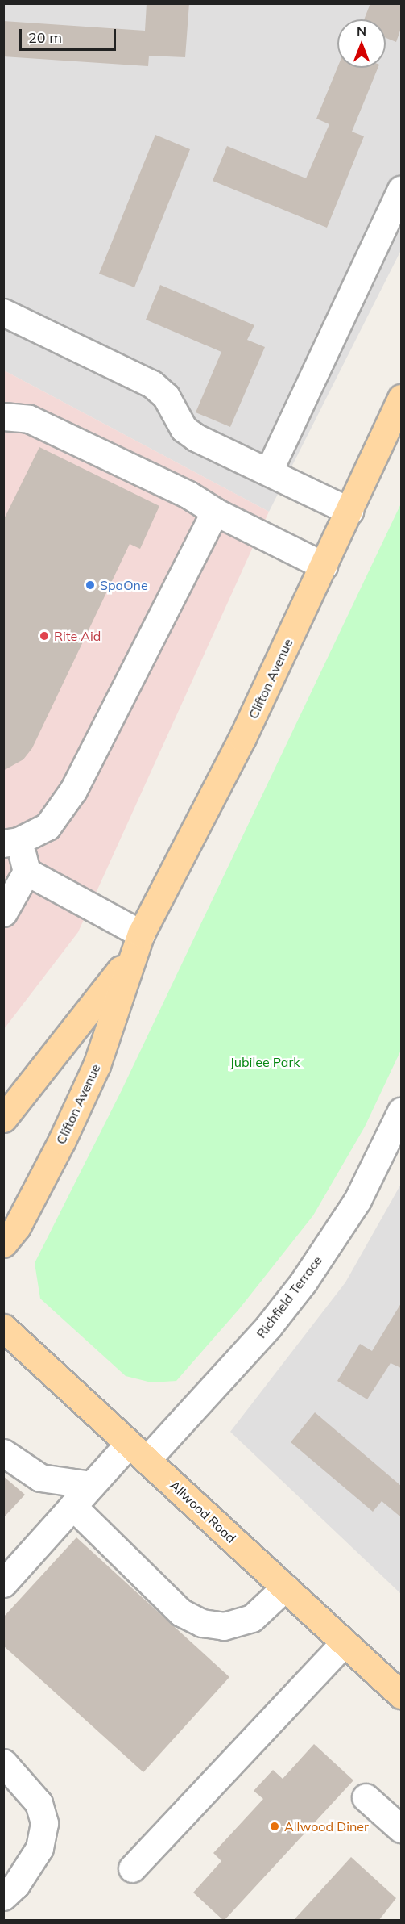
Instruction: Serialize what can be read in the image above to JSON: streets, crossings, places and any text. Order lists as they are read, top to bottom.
{
  "streets": {
    "main road": ["Clifton Avenue", "Allwood Road"],
    "street": ["Richfield Terrace"]
  },
  "crossings": [
    ["Richfield Terrace", "Allwood Road"]
  ],
  "parks": ["Jubilee Park"],
  "places": ["SpaOne", "Rite Aid", "Allwood Diner"],
  "scale_bar": "20 m",
  "north": "top"
}
